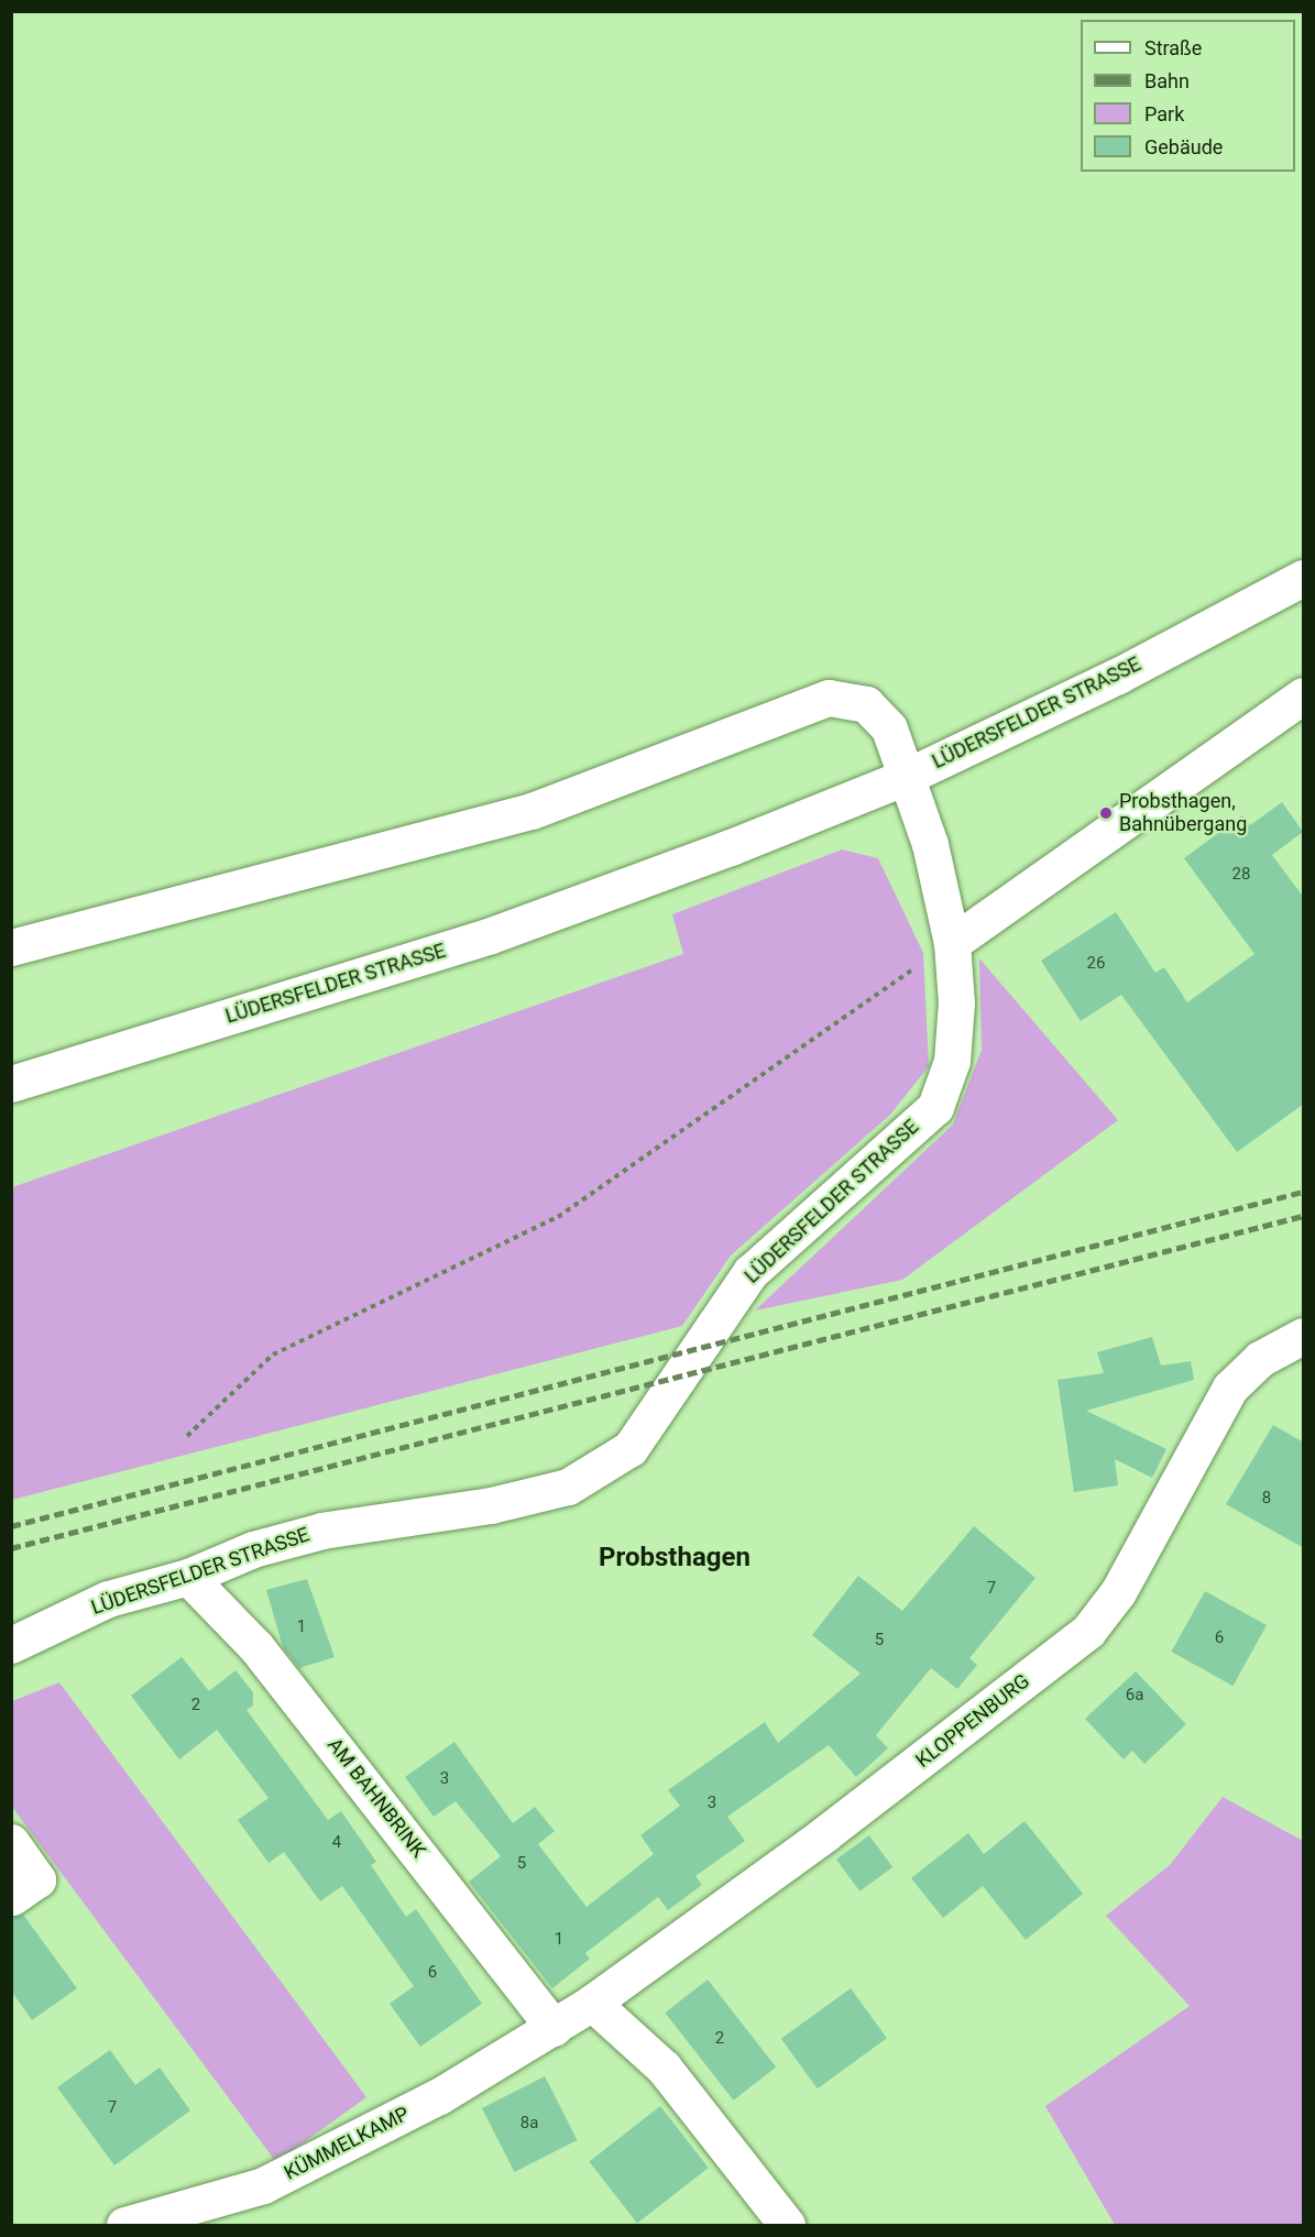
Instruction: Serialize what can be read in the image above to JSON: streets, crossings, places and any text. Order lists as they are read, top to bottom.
{
  "streets": {
    "street": [
      "LÜDERSFELDER STRASSE",
      "KLOPPENBURG",
      "AM BAHNBRINK",
      "KÜMMELKAMP"
    ]
  },
  "crossings": [
    ["LÜDERSFELDER STRASSE", "AM BAHNBRINK"],
    ["KLOPPENBURG", "AM BAHNBRINK"],
    ["KLOPPENBURG", "KÜMMELKAMP"],
    ["AM BAHNBRINK", "KÜMMELKAMP"]
  ],
  "districts": ["Probsthagen"],
  "places": ["Probsthagen, Bahnübergang"],
  "house_numbers": [
    "28",
    "26",
    "8",
    "7",
    "1",
    "6",
    "5",
    "6a",
    "2",
    "3",
    "3",
    "4",
    "5",
    "1",
    "6",
    "2",
    "7",
    "8a"
  ],
  "legend": [
    "Straße",
    "Bahn",
    "Park",
    "Gebäude"
  ]
}
